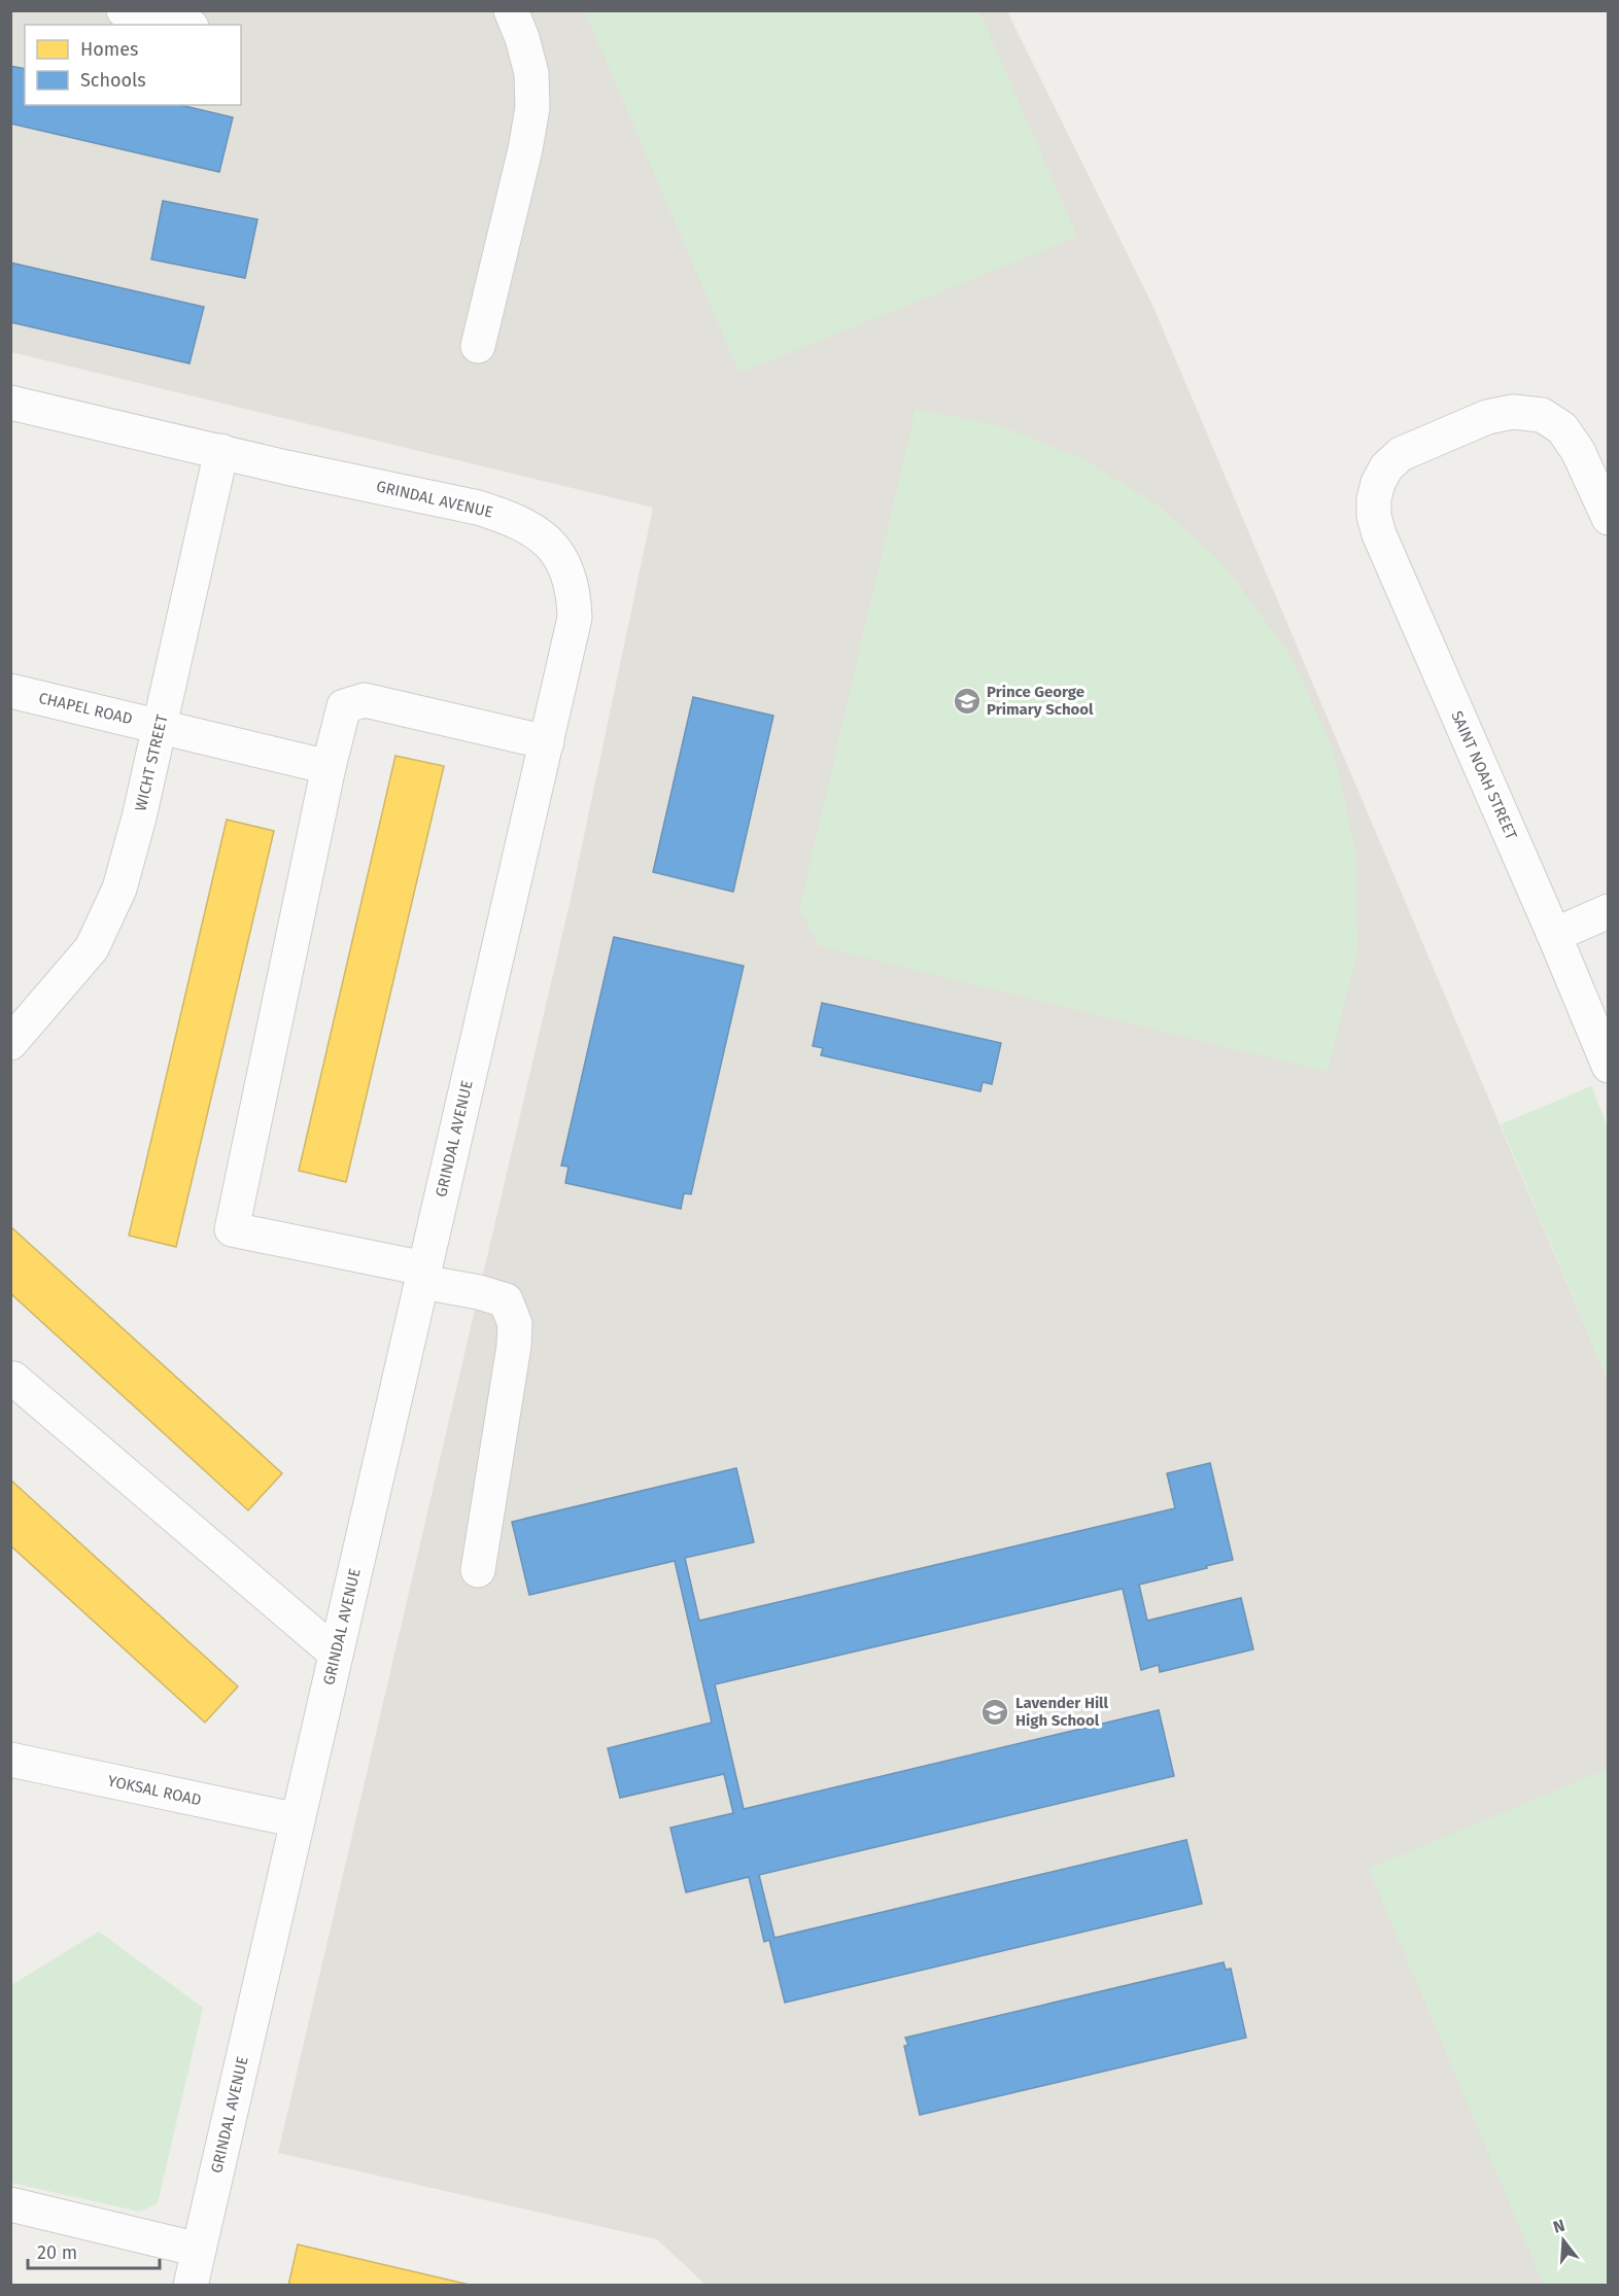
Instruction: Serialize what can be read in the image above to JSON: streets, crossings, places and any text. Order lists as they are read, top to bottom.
{
  "streets": {
    "street": [
      "GRINDAL AVENUE",
      "CHAPEL ROAD",
      "WICHT STREET",
      "SAINT NOAH STREET",
      "YOKSAL ROAD"
    ]
  },
  "crossings": [
    ["GRINDAL AVENUE", "WICHT STREET"],
    ["GRINDAL AVENUE", "YOKSAL ROAD"],
    ["CHAPEL ROAD", "WICHT STREET"]
  ],
  "places": {
    "school or university": ["Prince George Primary School", "Lavender Hill High School"]
  },
  "legend": ["Homes", "Schools"],
  "scale_bar": "20 m",
  "north": "top"
}
